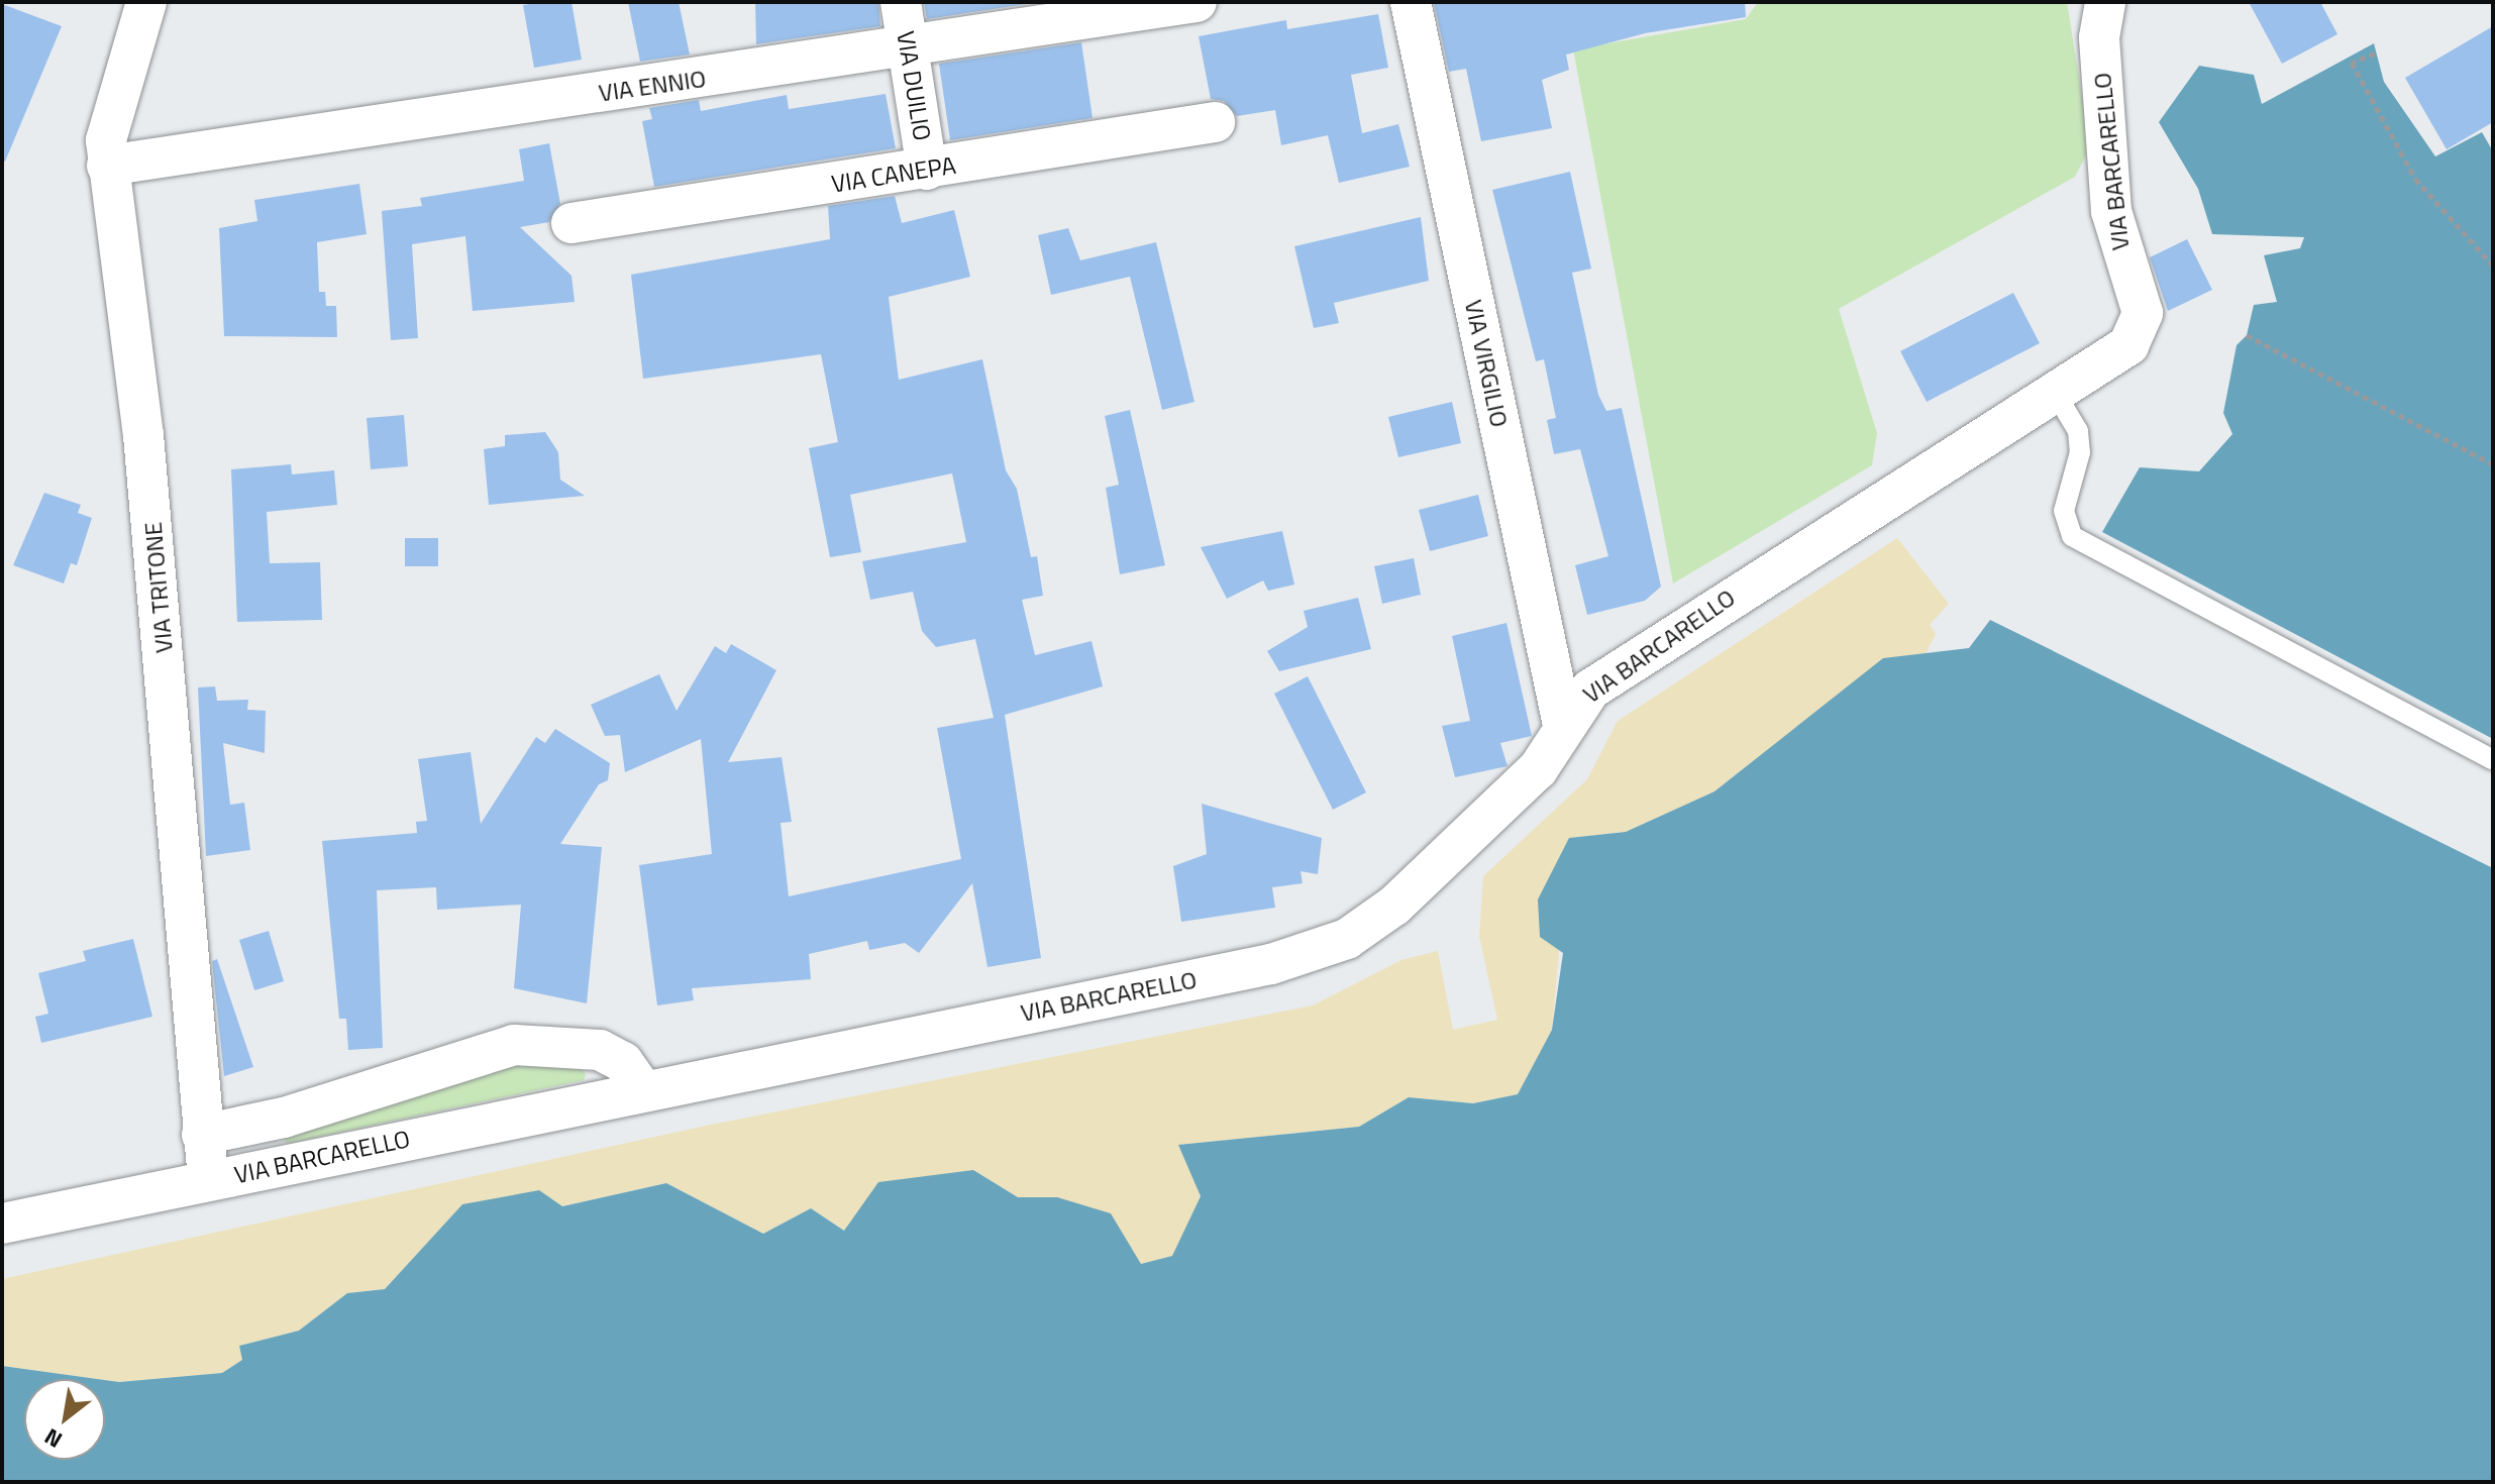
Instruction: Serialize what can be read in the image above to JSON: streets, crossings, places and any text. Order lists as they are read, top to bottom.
{
  "streets": {
    "street": [
      "VIA ENNIO",
      "VIA DUILIO",
      "VIA BARCARELLO",
      "VIA CANEPA",
      "VIA VIRGILIO",
      "VIA TRITONE"
    ]
  },
  "crossings": [
    ["VIA ENNIO", "VIA DUILIO"],
    ["VIA ENNIO", "VIA TRITONE"],
    ["VIA DUILIO", "VIA CANEPA"],
    ["VIA BARCARELLO", "VIA VIRGILIO"],
    ["VIA BARCARELLO", "VIA TRITONE"]
  ],
  "north": "bottom left"
}
